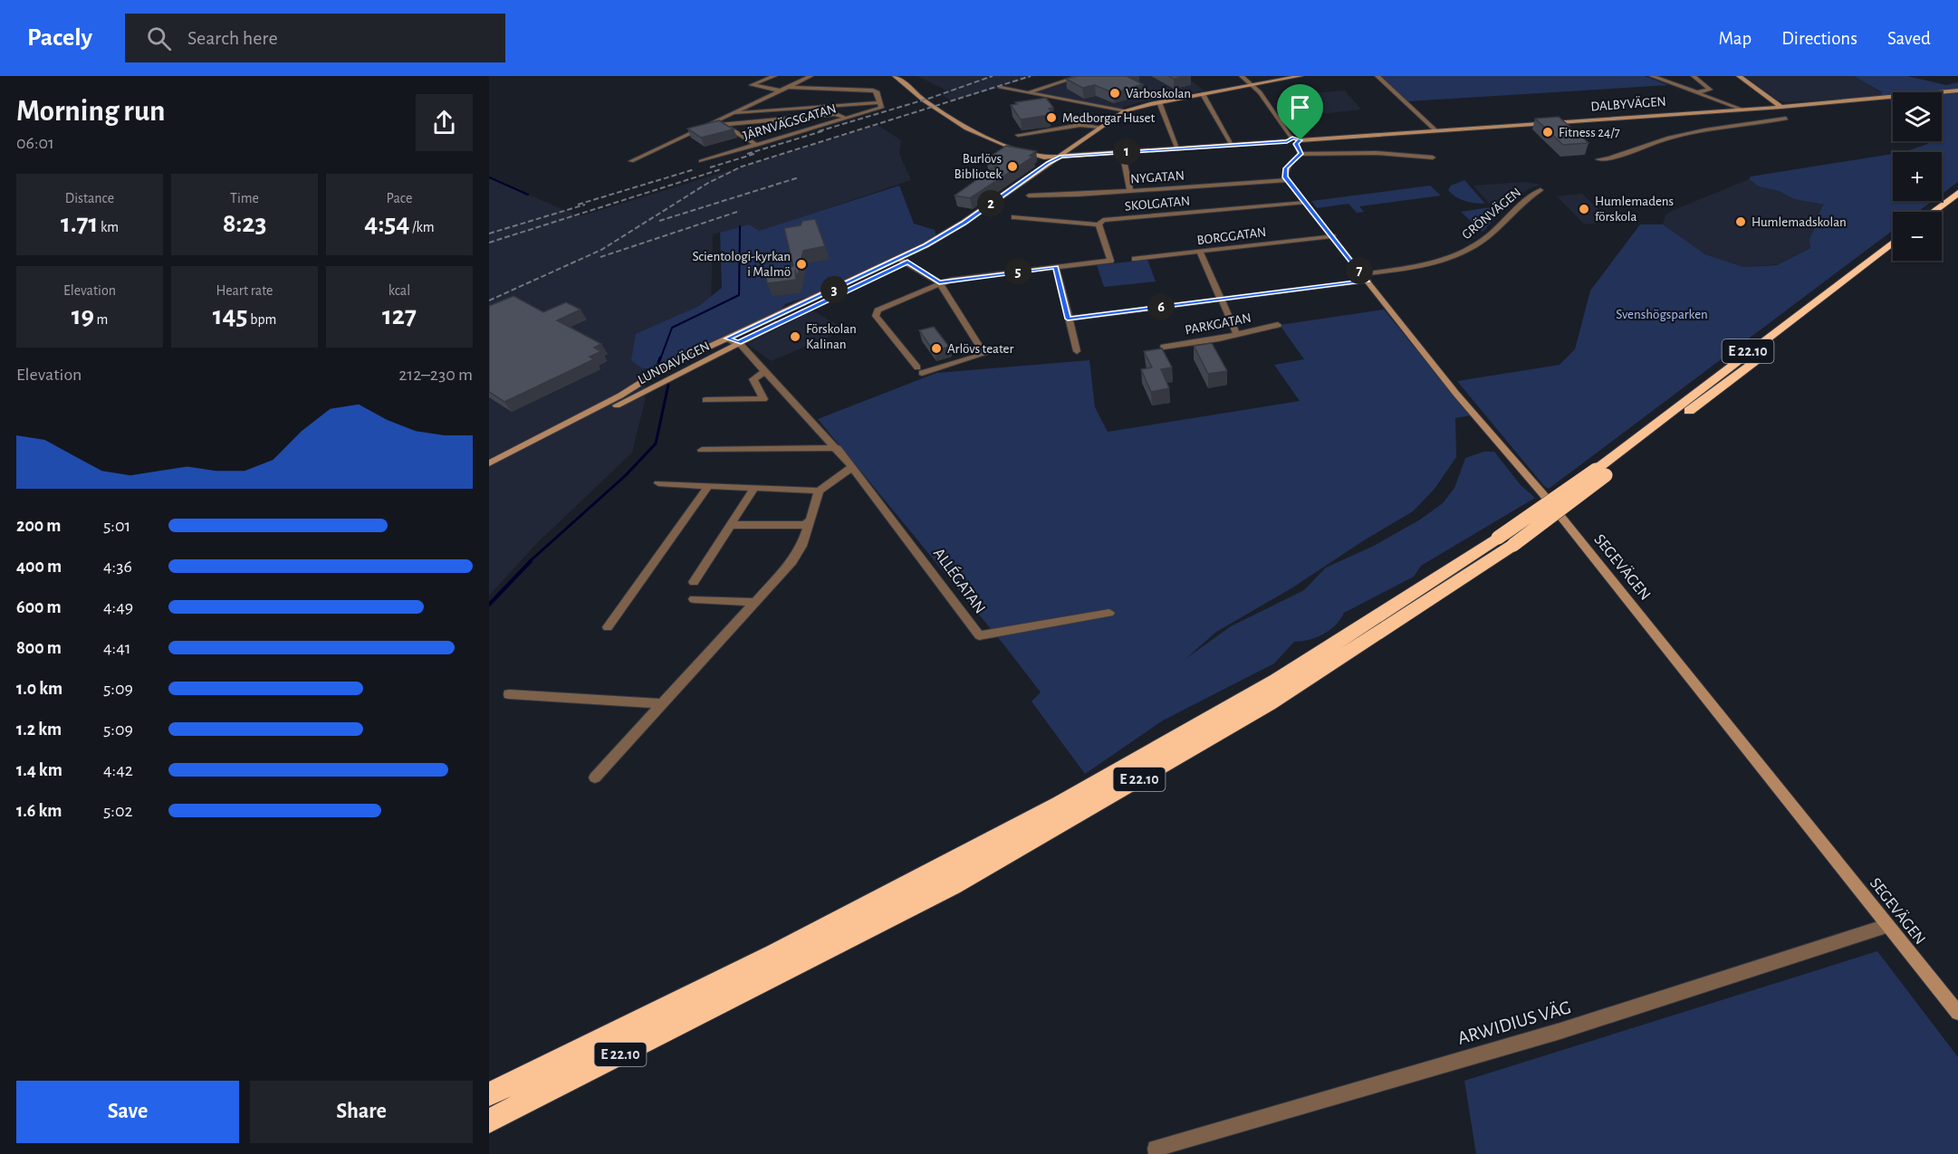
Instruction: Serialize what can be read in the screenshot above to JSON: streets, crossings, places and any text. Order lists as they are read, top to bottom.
{
  "streets": {
    "highway": ["E 22.10"],
    "street": [
      "DALBYVÄGEN",
      "JÄRNVÄGSGATAN",
      "NYGATAN",
      "SKOLGATAN",
      "GRÖNVÄGEN",
      "BORGGATAN",
      "PARKGATAN",
      "LUNDAVÄGEN",
      "SEGEVÄGEN",
      "ALLÉGATAN",
      "ARWIDIUS VÄG"
    ]
  },
  "crossings": [
    ["DALBYVÄGEN", "LUNDAVÄGEN"],
    ["NYGATAN", "SEGEVÄGEN"],
    ["SKOLGATAN", "SEGEVÄGEN"],
    ["GRÖNVÄGEN", "SEGEVÄGEN"],
    ["BORGGATAN", "SEGEVÄGEN"],
    ["LUNDAVÄGEN", "ALLÉGATAN"],
    ["SEGEVÄGEN", "ARWIDIUS VÄG"]
  ],
  "parks": ["Svenshögsparken"],
  "places": [
    "Vårboskolan",
    "Medborgar Huset",
    "Fitness 24/7",
    "Burlövs Bibliotek",
    "Humlemadens förskola",
    "Humlemadskolan",
    "Scientologi-kyrkan i Malmö",
    "Förskolan Kalinan",
    "Arlövs teater"
  ],
  "page": {
    "header": "Pacely",
    "search": "Search here",
    "nav": ["Map", "Directions", "Saved"],
    "heading": ["Morning run", "06:01"],
    "map_buttons": ["+", "−"],
    "pins": [
      "1",
      "2",
      "7",
      "5",
      "3",
      "6"
    ],
    "stats": [
      ["Distance", "1.71 km"],
      ["Time", "8:23"],
      ["Pace", "4:54 /km"],
      ["Elevation", "19 m"],
      ["Heart rate", "145 bpm"],
      ["kcal", "127"]
    ],
    "chart": ["Elevation", "212–230 m"],
    "list": [
      {
        "name": "200 m",
        "note": "5:01"
      },
      {
        "name": "400 m",
        "note": "4:36"
      },
      {
        "name": "600 m",
        "note": "4:49"
      },
      {
        "name": "800 m",
        "note": "4:41"
      },
      {
        "name": "1.0 km",
        "note": "5:09"
      },
      {
        "name": "1.2 km",
        "note": "5:09"
      },
      {
        "name": "1.4 km",
        "note": "4:42"
      },
      {
        "name": "1.6 km",
        "note": "5:02"
      }
    ],
    "buttons": ["Save", "Share"]
  }
}
